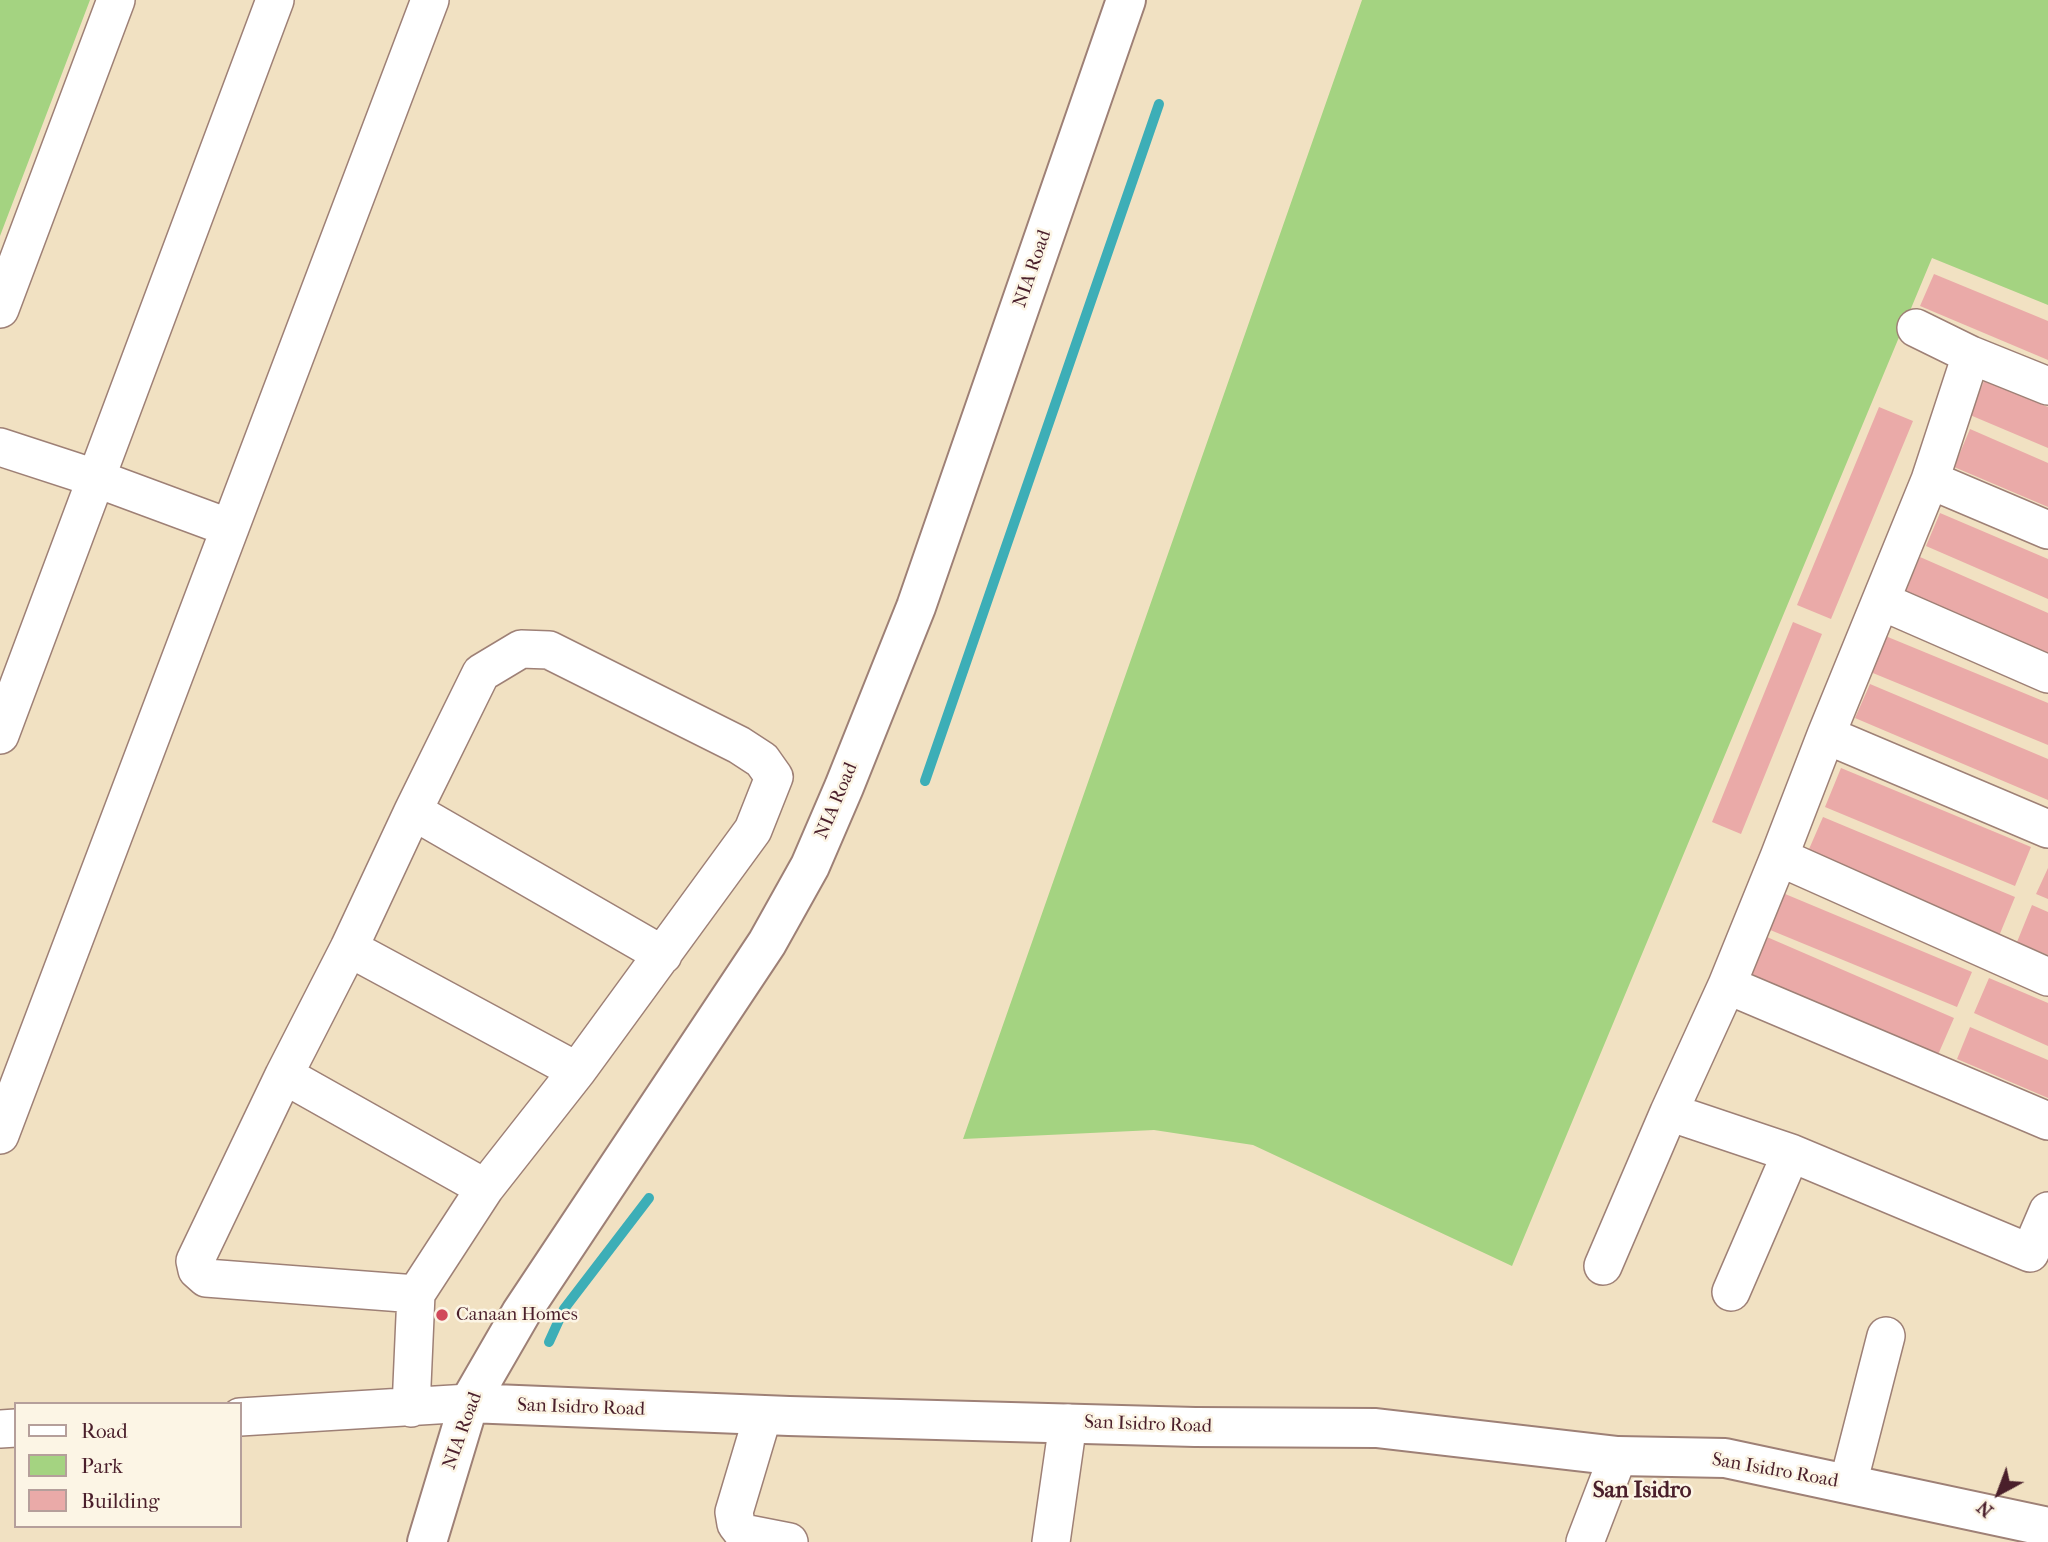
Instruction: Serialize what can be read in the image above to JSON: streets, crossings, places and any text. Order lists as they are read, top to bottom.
{
  "streets": {
    "street": ["NIA Road", "San Isidro Road"]
  },
  "crossings": [
    ["NIA Road", "San Isidro Road"]
  ],
  "districts": ["San Isidro"],
  "places": ["Canaan Homes"],
  "legend": ["Road", "Park", "Building"],
  "north": "bottom left"
}
